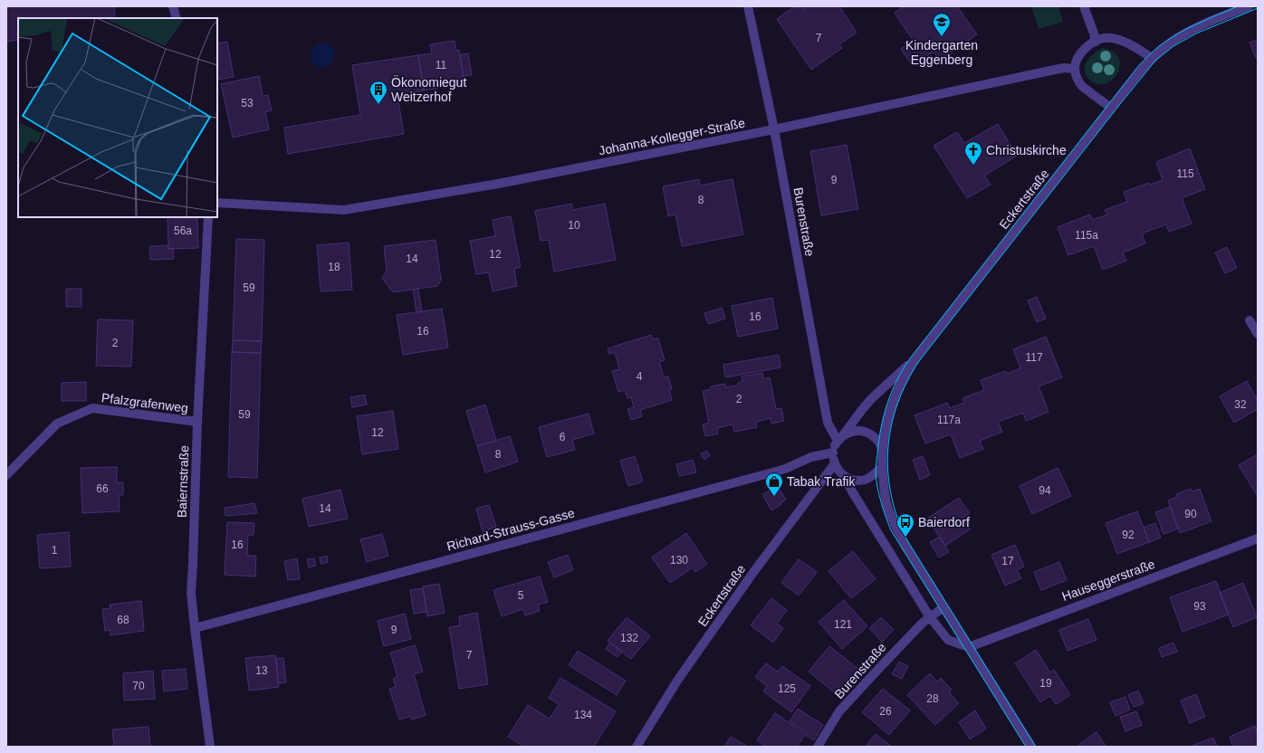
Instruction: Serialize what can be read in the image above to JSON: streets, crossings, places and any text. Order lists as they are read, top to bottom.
{
  "streets": {
    "street": [
      "Johanna-Kollegger-Straße",
      "Eckertstraße",
      "Burenstraße",
      "Pfalzgrafenweg",
      "Baiernstraße",
      "Richard-Strauss-Gasse",
      "Hauseggerstraße"
    ]
  },
  "crossings": [
    ["Johanna-Kollegger-Straße", "Eckertstraße"],
    ["Johanna-Kollegger-Straße", "Burenstraße"],
    ["Eckertstraße", "Burenstraße"],
    ["Eckertstraße", "Richard-Strauss-Gasse"],
    ["Burenstraße", "Richard-Strauss-Gasse"],
    ["Pfalzgrafenweg", "Baiernstraße"],
    ["Baiernstraße", "Richard-Strauss-Gasse"]
  ],
  "places": {
    "school or university": ["Kindergarten Eggenberg"],
    "building": ["Ökonomiegut Weitzerhof"],
    "church": ["Christuskirche"],
    "shop": ["Tabak Trafik"],
    "bus stop": ["Baierdorf"]
  },
  "house_numbers": [
    "7",
    "11",
    "53",
    "115",
    "9",
    "8",
    "10",
    "56a",
    "115a",
    "12",
    "14",
    "18",
    "59",
    "16",
    "16",
    "2",
    "117",
    "4",
    "2",
    "32",
    "59",
    "117a",
    "12",
    "6",
    "8",
    "66",
    "94",
    "14",
    "90",
    "92",
    "16",
    "1",
    "130",
    "17",
    "5",
    "93",
    "68",
    "121",
    "9",
    "132",
    "7",
    "13",
    "19",
    "70",
    "125",
    "28",
    "26",
    "134"
  ]
}
